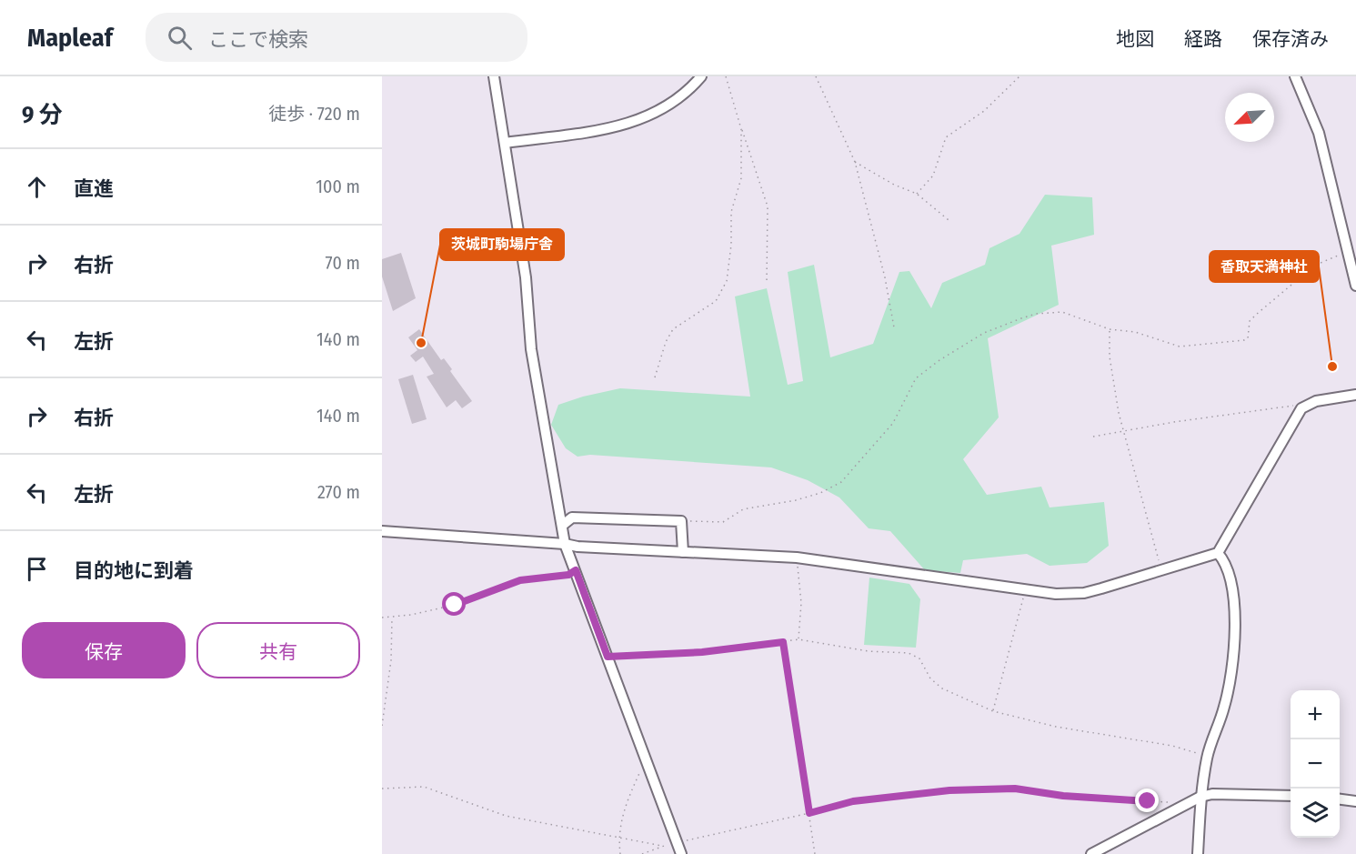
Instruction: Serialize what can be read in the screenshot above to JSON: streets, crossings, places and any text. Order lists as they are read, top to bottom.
{
  "places": ["茨城町駒場庁舎", "香取天満神社"],
  "north": "bottom left",
  "page": {
    "header": "Mapleaf",
    "search": "ここで検索",
    "nav": ["地図", "経路", "保存済み"],
    "heading": ["9 分", "徒歩 · 720 m"],
    "list": [
      ["直進", "100 m"],
      ["右折", "70 m"],
      ["左折", "140 m"],
      ["右折", "140 m"],
      ["左折", "270 m"],
      "目的地に到着"
    ],
    "buttons": ["保存", "共有"],
    "map_buttons": ["+", "−"]
  }
}
